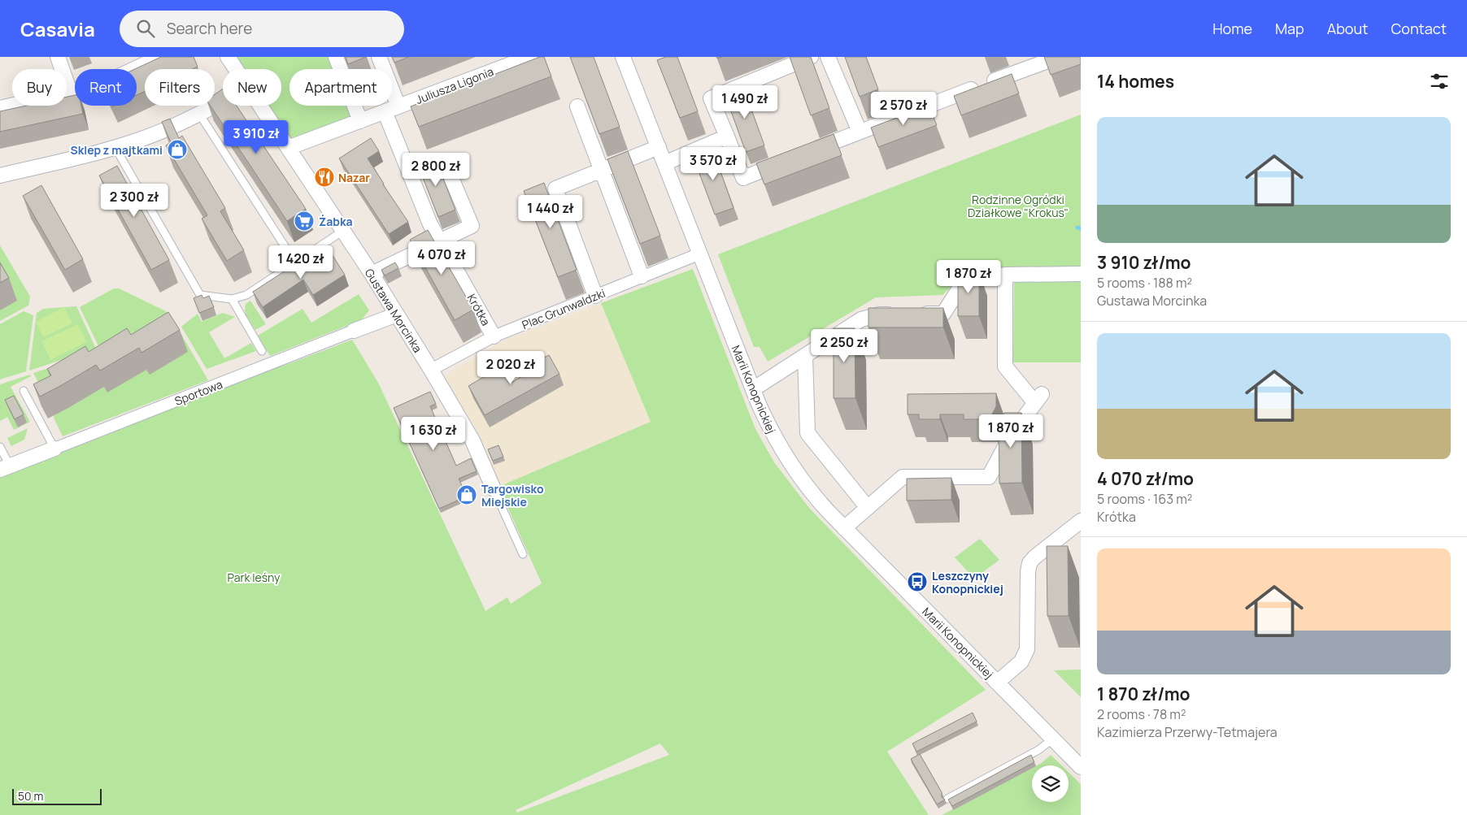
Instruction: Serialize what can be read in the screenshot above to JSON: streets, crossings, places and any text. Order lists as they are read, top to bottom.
{
  "streets": {
    "street": [
      "Juliusza Ligonia",
      "Plac Grunwaldzki",
      "Krótka",
      "Gustawa Morcinka",
      "Marii Konopnickiej",
      "Sportowa"
    ]
  },
  "crossings": [
    ["Juliusza Ligonia", "Krótka"],
    ["Juliusza Ligonia", "Gustawa Morcinka"],
    ["Plac Grunwaldzki", "Krótka"],
    ["Plac Grunwaldzki", "Gustawa Morcinka"],
    ["Plac Grunwaldzki", "Marii Konopnickiej"],
    ["Gustawa Morcinka", "Sportowa"]
  ],
  "parks": ["Rodzinne Ogródki Działkowe \"Krokus\"", "Park leśny"],
  "places": {
    "shop": ["Sklep z majtkami", "Targowisko Miejskie"],
    "restaurant": ["Nazar"],
    "supermarket": ["Żabka"],
    "bus stop": ["Leszczyny Konopnickiej"]
  },
  "scale_bar": "50 m",
  "page": {
    "header": "Casavia",
    "search": "Search here",
    "nav": [
      "Home",
      "Map",
      "About",
      "Contact"
    ],
    "heading": "14 homes",
    "chip": [
      "Buy",
      "Rent",
      "Filters",
      "New",
      "Apartment"
    ],
    "price": [
      "1 490 zł",
      "2 570 zł",
      "3 910 zł",
      "3 570 zł",
      "2 800 zł",
      "2 300 zł",
      "1 440 zł",
      "4 070 zł",
      "1 420 zł",
      "1 870 zł",
      "2 250 zł",
      "2 020 zł",
      "1 870 zł",
      "1 630 zł"
    ],
    "list": [
      {
        "name": "3 910 zł/mo",
        "note": "5 rooms · 188 m² · Gustawa Morcinka"
      },
      {
        "name": "4 070 zł/mo",
        "note": "5 rooms · 163 m² · Krótka"
      },
      {
        "name": "1 870 zł/mo",
        "note": "2 rooms · 78 m² · Kazimierza Przerwy-Tetmajera"
      }
    ],
    "scale": "50 m"
  }
}
